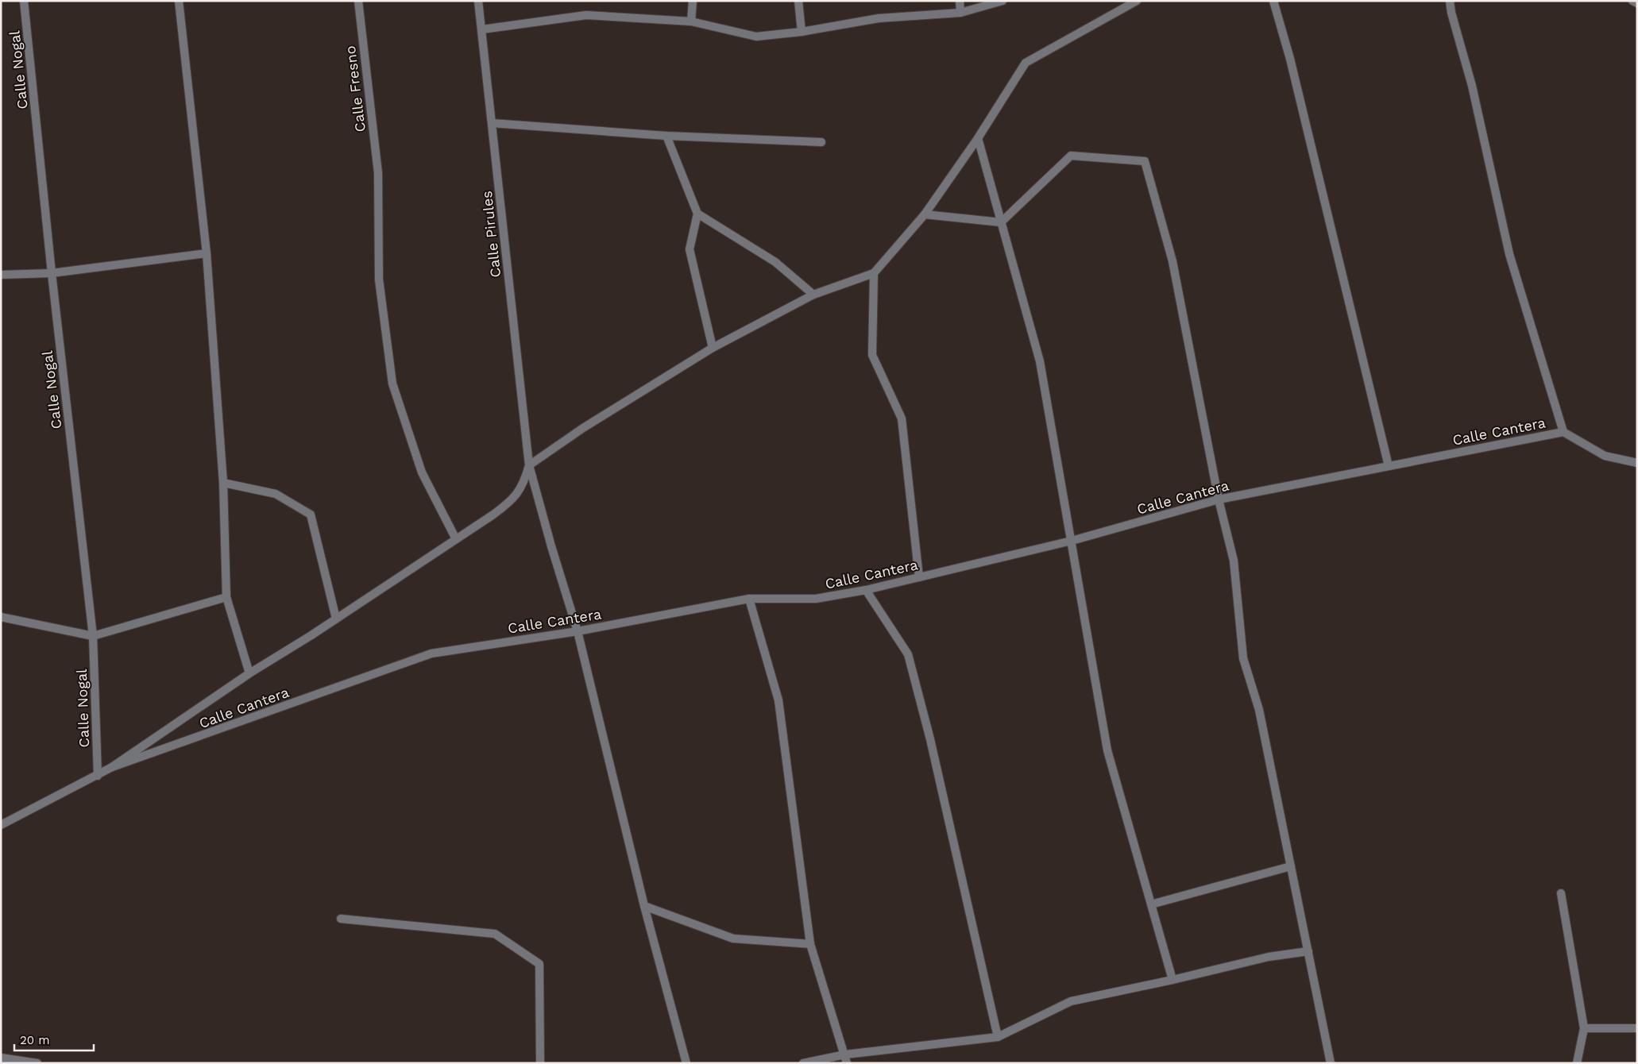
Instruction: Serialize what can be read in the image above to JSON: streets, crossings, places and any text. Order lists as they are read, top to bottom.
{
  "streets": {
    "street": [
      "Calle Nogal",
      "Calle Fresno",
      "Calle Pirules",
      "Calle Cantera"
    ]
  },
  "crossings": [
    ["Calle Nogal", "Calle Cantera"],
    ["Calle Fresno", "Calle Cantera"],
    ["Calle Pirules", "Calle Cantera"]
  ],
  "scale_bar": "20 m"
}
